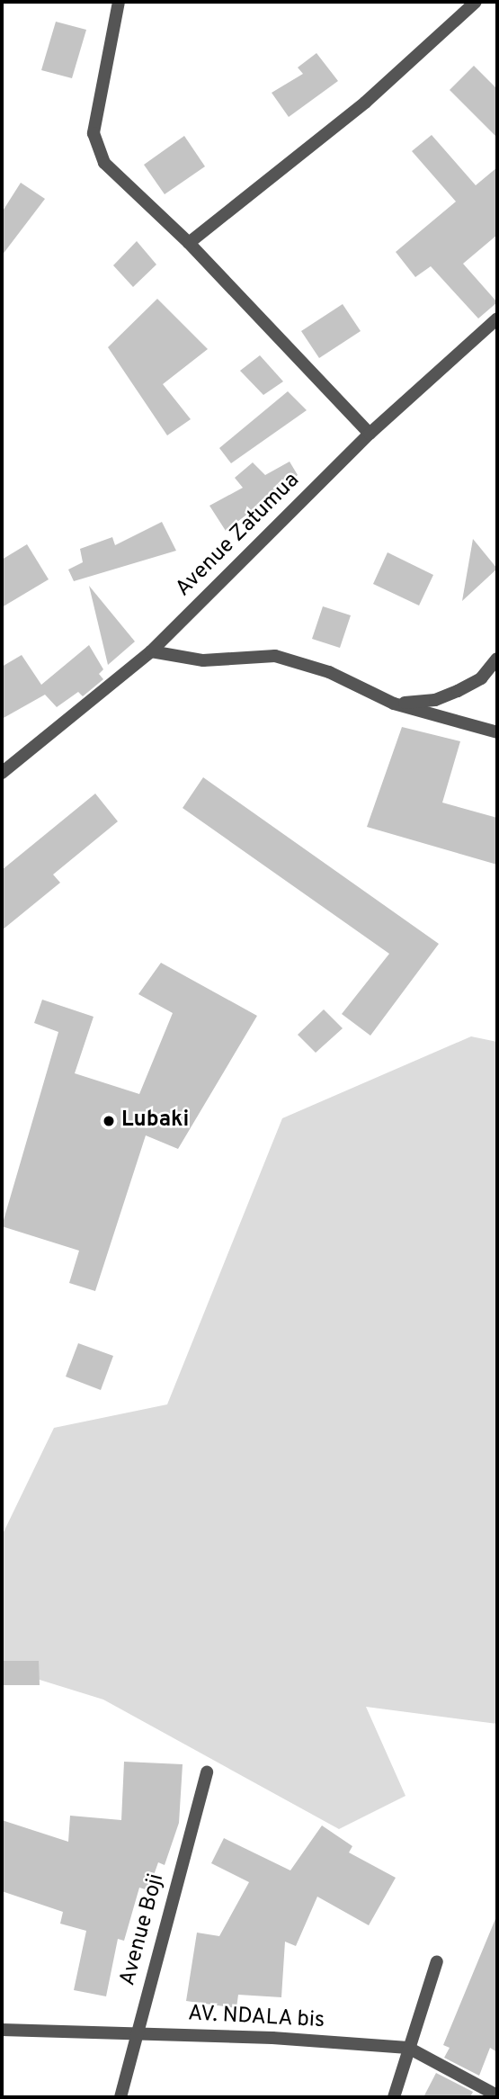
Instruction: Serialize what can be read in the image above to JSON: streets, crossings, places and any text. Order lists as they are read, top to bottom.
{
  "streets": {
    "street": ["Avenue Zatumua", "Avenue Boji", "AV. NDALA bis"]
  },
  "crossings": [
    ["Avenue Boji", "AV. NDALA bis"]
  ],
  "places": ["Lubaki"]
}
